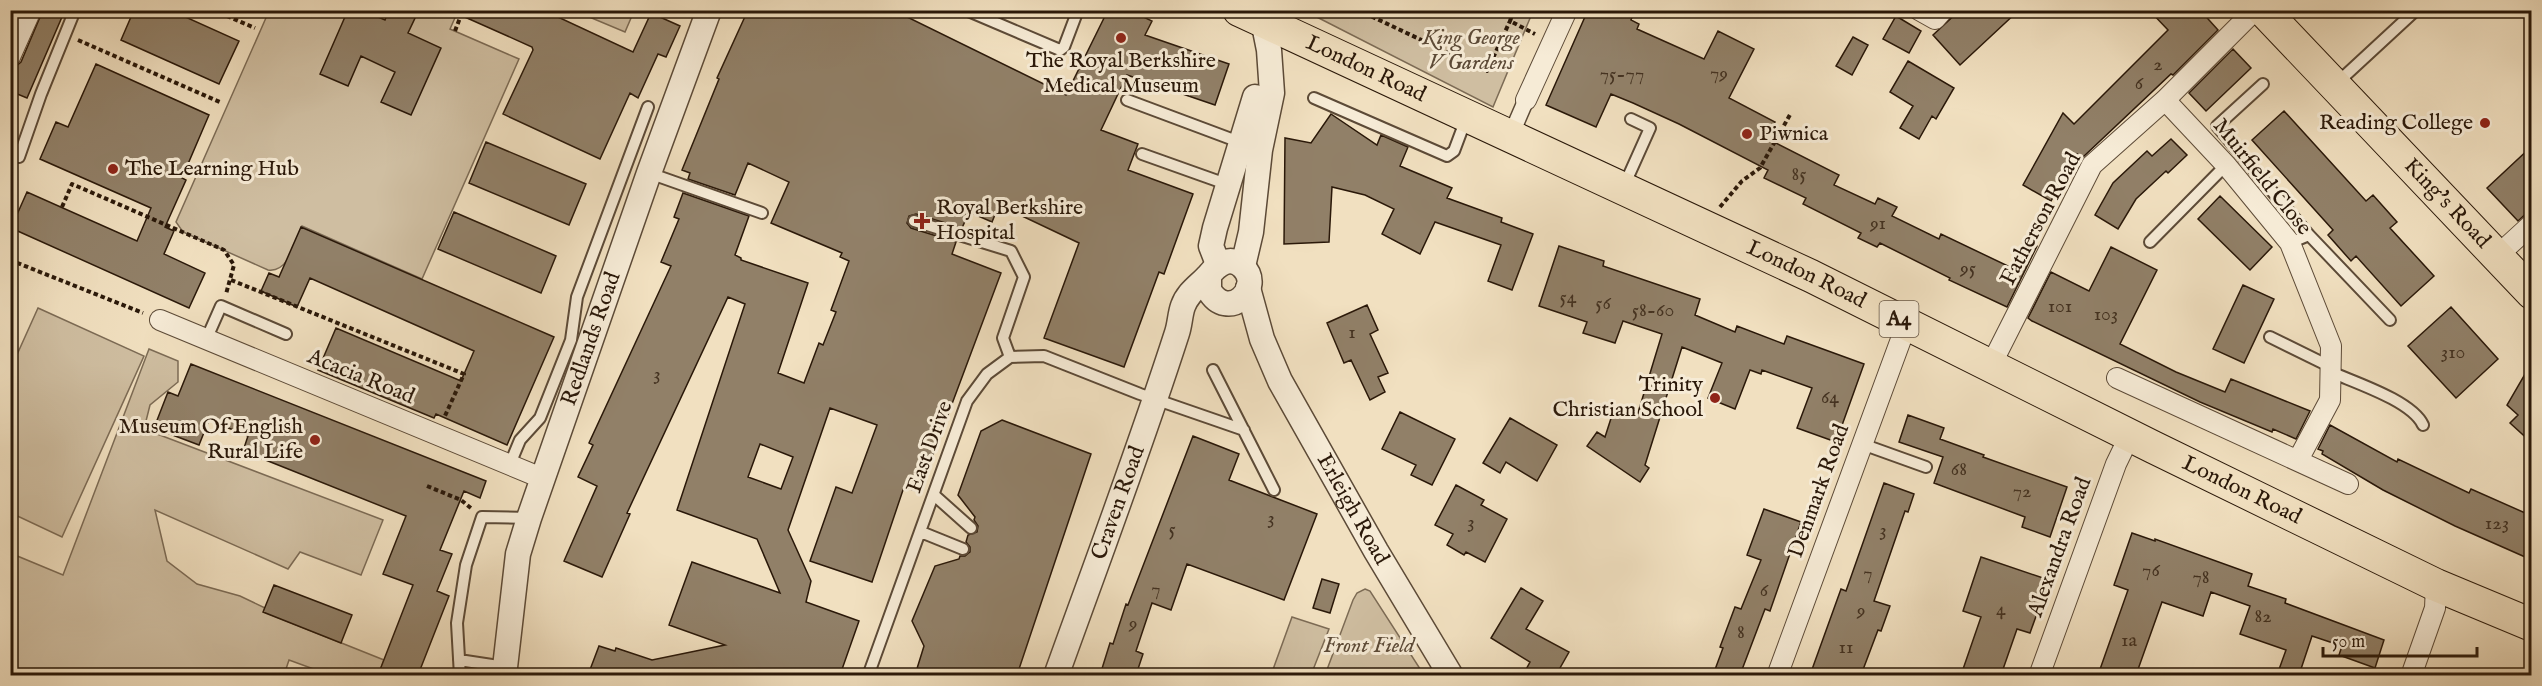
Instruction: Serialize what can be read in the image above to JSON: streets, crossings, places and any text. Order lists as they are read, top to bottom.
{
  "streets": {
    "main road": ["London Road", "King's Road", "A4"],
    "street": [
      "Muirfield Close",
      "Fatherson Road",
      "Redlands Road",
      "Acacia Road",
      "Denmark Road",
      "Craven Road",
      "Erleigh Road",
      "Alexandra Road"
    ],
    "lane": ["East Drive"]
  },
  "crossings": [
    ["London Road", "Fatherson Road"],
    ["London Road", "Denmark Road"],
    ["London Road", "Alexandra Road"],
    ["Muirfield Close", "Fatherson Road"],
    ["Redlands Road", "Acacia Road"]
  ],
  "parks": ["King George V Gardens", "Front Field"],
  "places": {
    "other": [
      "The Royal Berkshire Medical Museum",
      "Reading College",
      "Piwnica",
      "The Learning Hub",
      "Trinity Christian School",
      "Museum Of English Rural Life"
    ],
    "health": ["Royal Berkshire Hospital"]
  },
  "house_numbers": [
    "2",
    "79",
    "75-77",
    "6",
    "85",
    "91",
    "95",
    "54",
    "56",
    "101",
    "58-60",
    "103",
    "1",
    "310",
    "3",
    "64",
    "68",
    "72",
    "3",
    "3",
    "123",
    "5",
    "3",
    "76",
    "7",
    "78",
    "7",
    "6",
    "4",
    "9",
    "82",
    "9",
    "8",
    "1a",
    "11"
  ],
  "scale_bar": "50 m"
}
